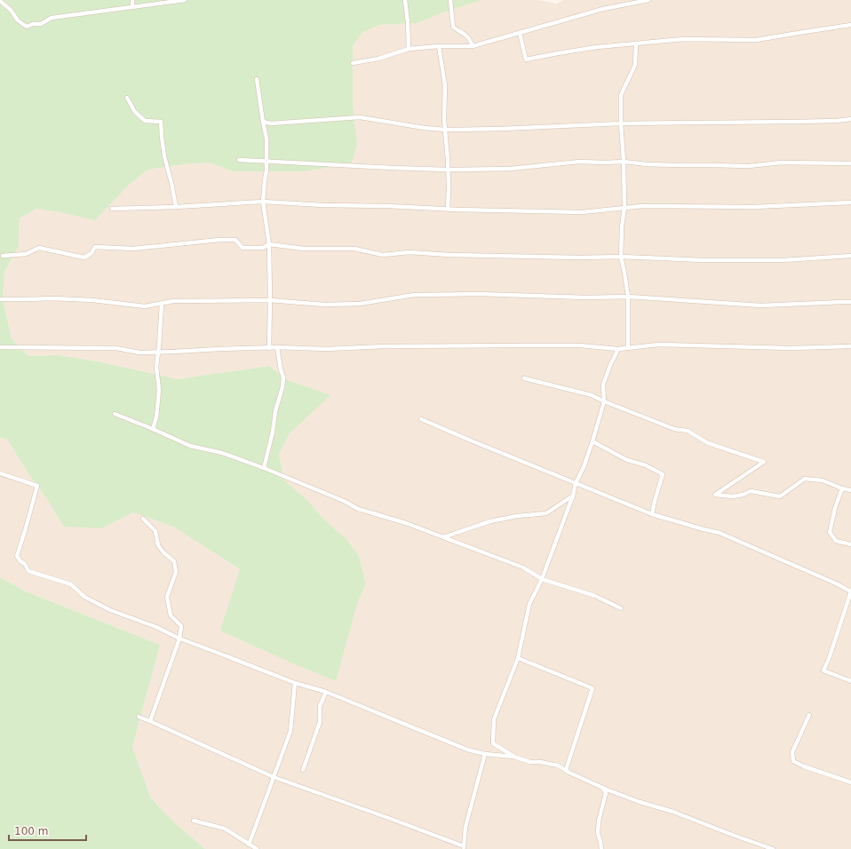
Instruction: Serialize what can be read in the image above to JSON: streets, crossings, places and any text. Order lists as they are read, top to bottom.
{
  "scale_bar": "100 m"
}
